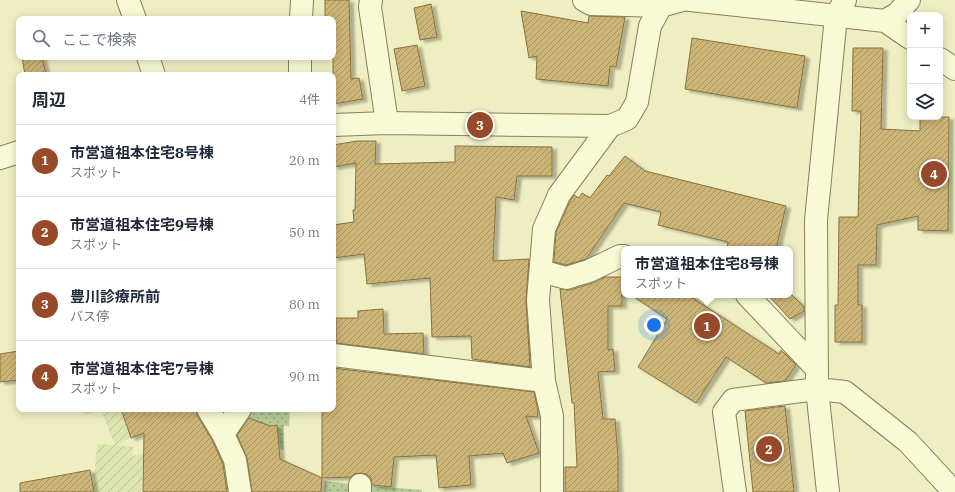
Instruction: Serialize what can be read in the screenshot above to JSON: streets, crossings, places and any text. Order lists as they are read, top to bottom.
{
  "page": {
    "map_buttons": ["+", "−"],
    "search": "ここで検索",
    "heading": ["周辺", "4件"],
    "pins": [
      "3",
      "4",
      "1",
      "2"
    ],
    "list": [
      {
        "mark": "1",
        "name": "市営道祖本住宅8号棟",
        "note": "スポット",
        "value": "20 m"
      },
      {
        "mark": "2",
        "name": "市営道祖本住宅9号棟",
        "note": "スポット",
        "value": "50 m"
      },
      {
        "mark": "3",
        "name": "豊川診療所前",
        "note": "バス停",
        "value": "80 m"
      },
      {
        "mark": "4",
        "name": "市営道祖本住宅7号棟",
        "note": "スポット",
        "value": "90 m"
      }
    ],
    "popup": ["市営道祖本住宅8号棟", "スポット"]
  }
}
